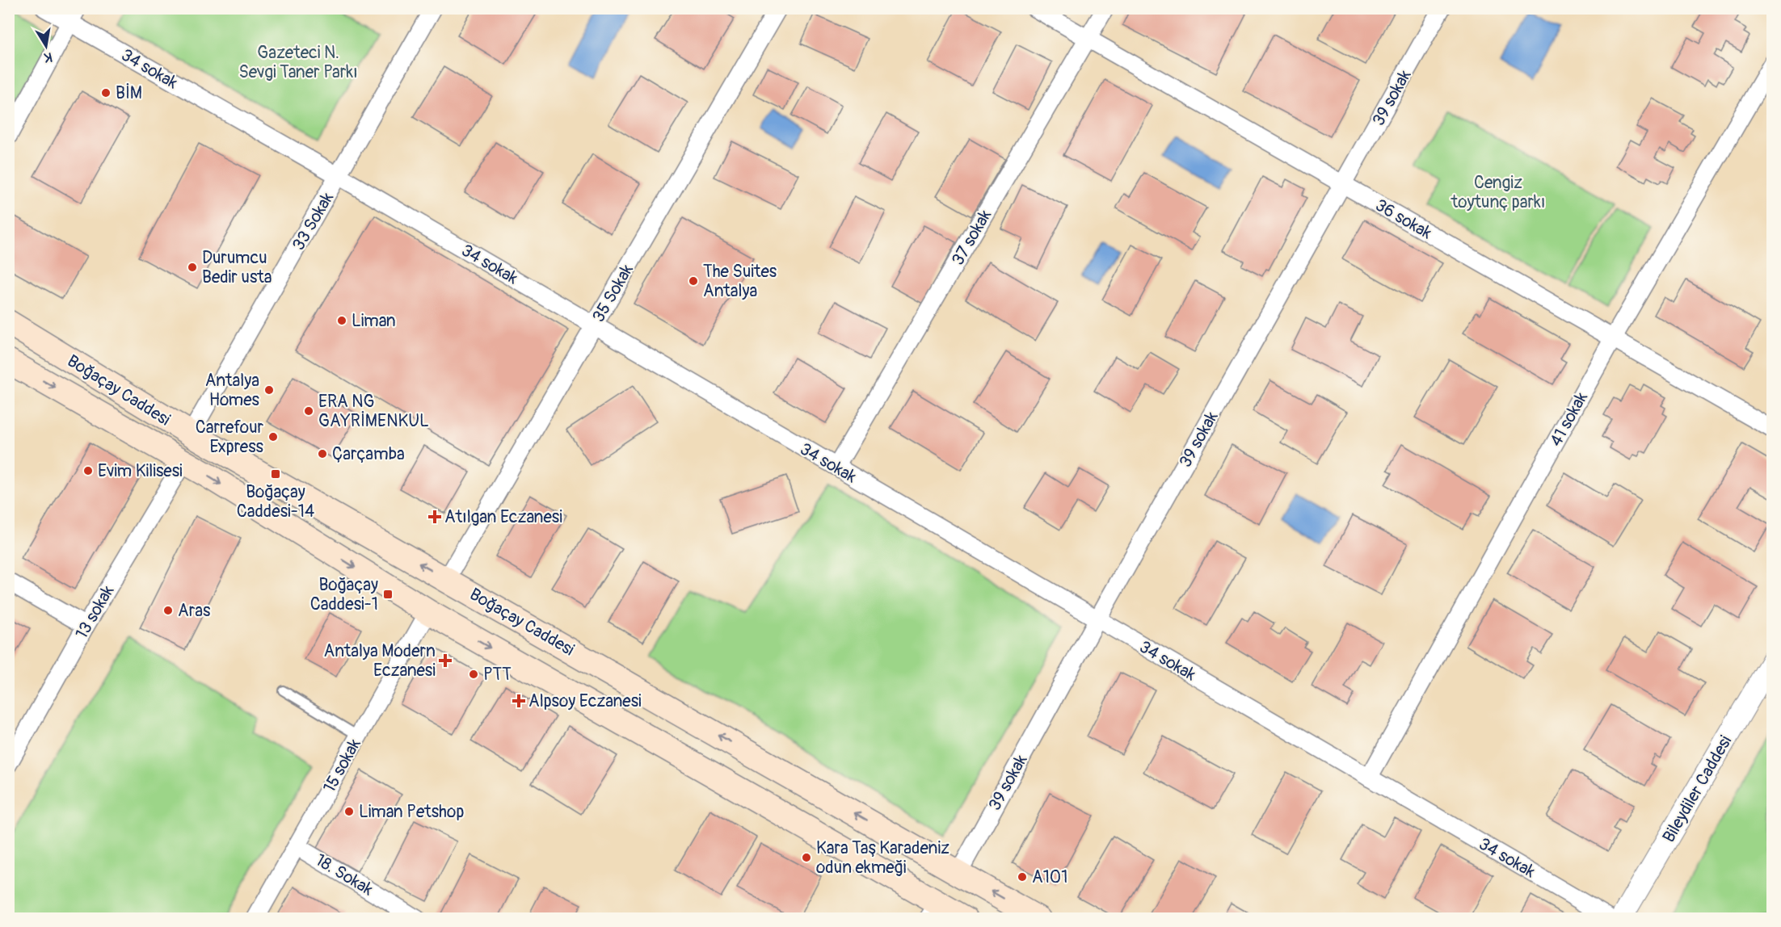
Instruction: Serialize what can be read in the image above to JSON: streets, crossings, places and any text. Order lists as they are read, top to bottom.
{
  "streets": {
    "main road": ["Boğaçay Caddesi"],
    "street": [
      "34 sokak",
      "39 sokak",
      "36 sokak",
      "33 Sokak",
      "37 sokak",
      "35 Sokak",
      "41 sokak",
      "13 sokak",
      "15 sokak",
      "Bileydiler Caddesi",
      "18. Sokak"
    ]
  },
  "crossings": [
    ["34 sokak", "39 sokak"],
    ["34 sokak", "33 Sokak"],
    ["34 sokak", "37 sokak"],
    ["34 sokak", "35 Sokak"],
    ["34 sokak", "41 sokak"],
    ["39 sokak", "36 sokak"],
    ["39 sokak", "Boğaçay Caddesi"],
    ["36 sokak", "37 sokak"],
    ["36 sokak", "41 sokak"],
    ["33 Sokak", "Boğaçay Caddesi"],
    ["35 Sokak", "Boğaçay Caddesi"],
    ["Boğaçay Caddesi", "13 sokak"],
    ["Boğaçay Caddesi", "15 sokak"],
    ["15 sokak", "18. Sokak"]
  ],
  "parks": ["Gazeteci N. Sevgi Taner Parkı", "Cengiz toytunç parkı"],
  "places": {
    "other": [
      "BİM",
      "Durumcu Bedir usta",
      "The Suites Antalya",
      "Liman",
      "Antalya Homes",
      "ERA NG GAYRİMENKUL",
      "Carrefour Express",
      "Çarçamba",
      "Evim Kilisesi",
      "Aras",
      "PTT",
      "Liman Petshop",
      "Kara Taş Karadeniz odun ekmeği",
      "A101"
    ],
    "transit": ["Boğaçay Caddesi-14", "Boğaçay Caddesi-1"],
    "health": ["Atılgan Eczanesi", "Antalya Modern Eczanesi", "Alpsoy Eczanesi"]
  },
  "north": "bottom"
}
